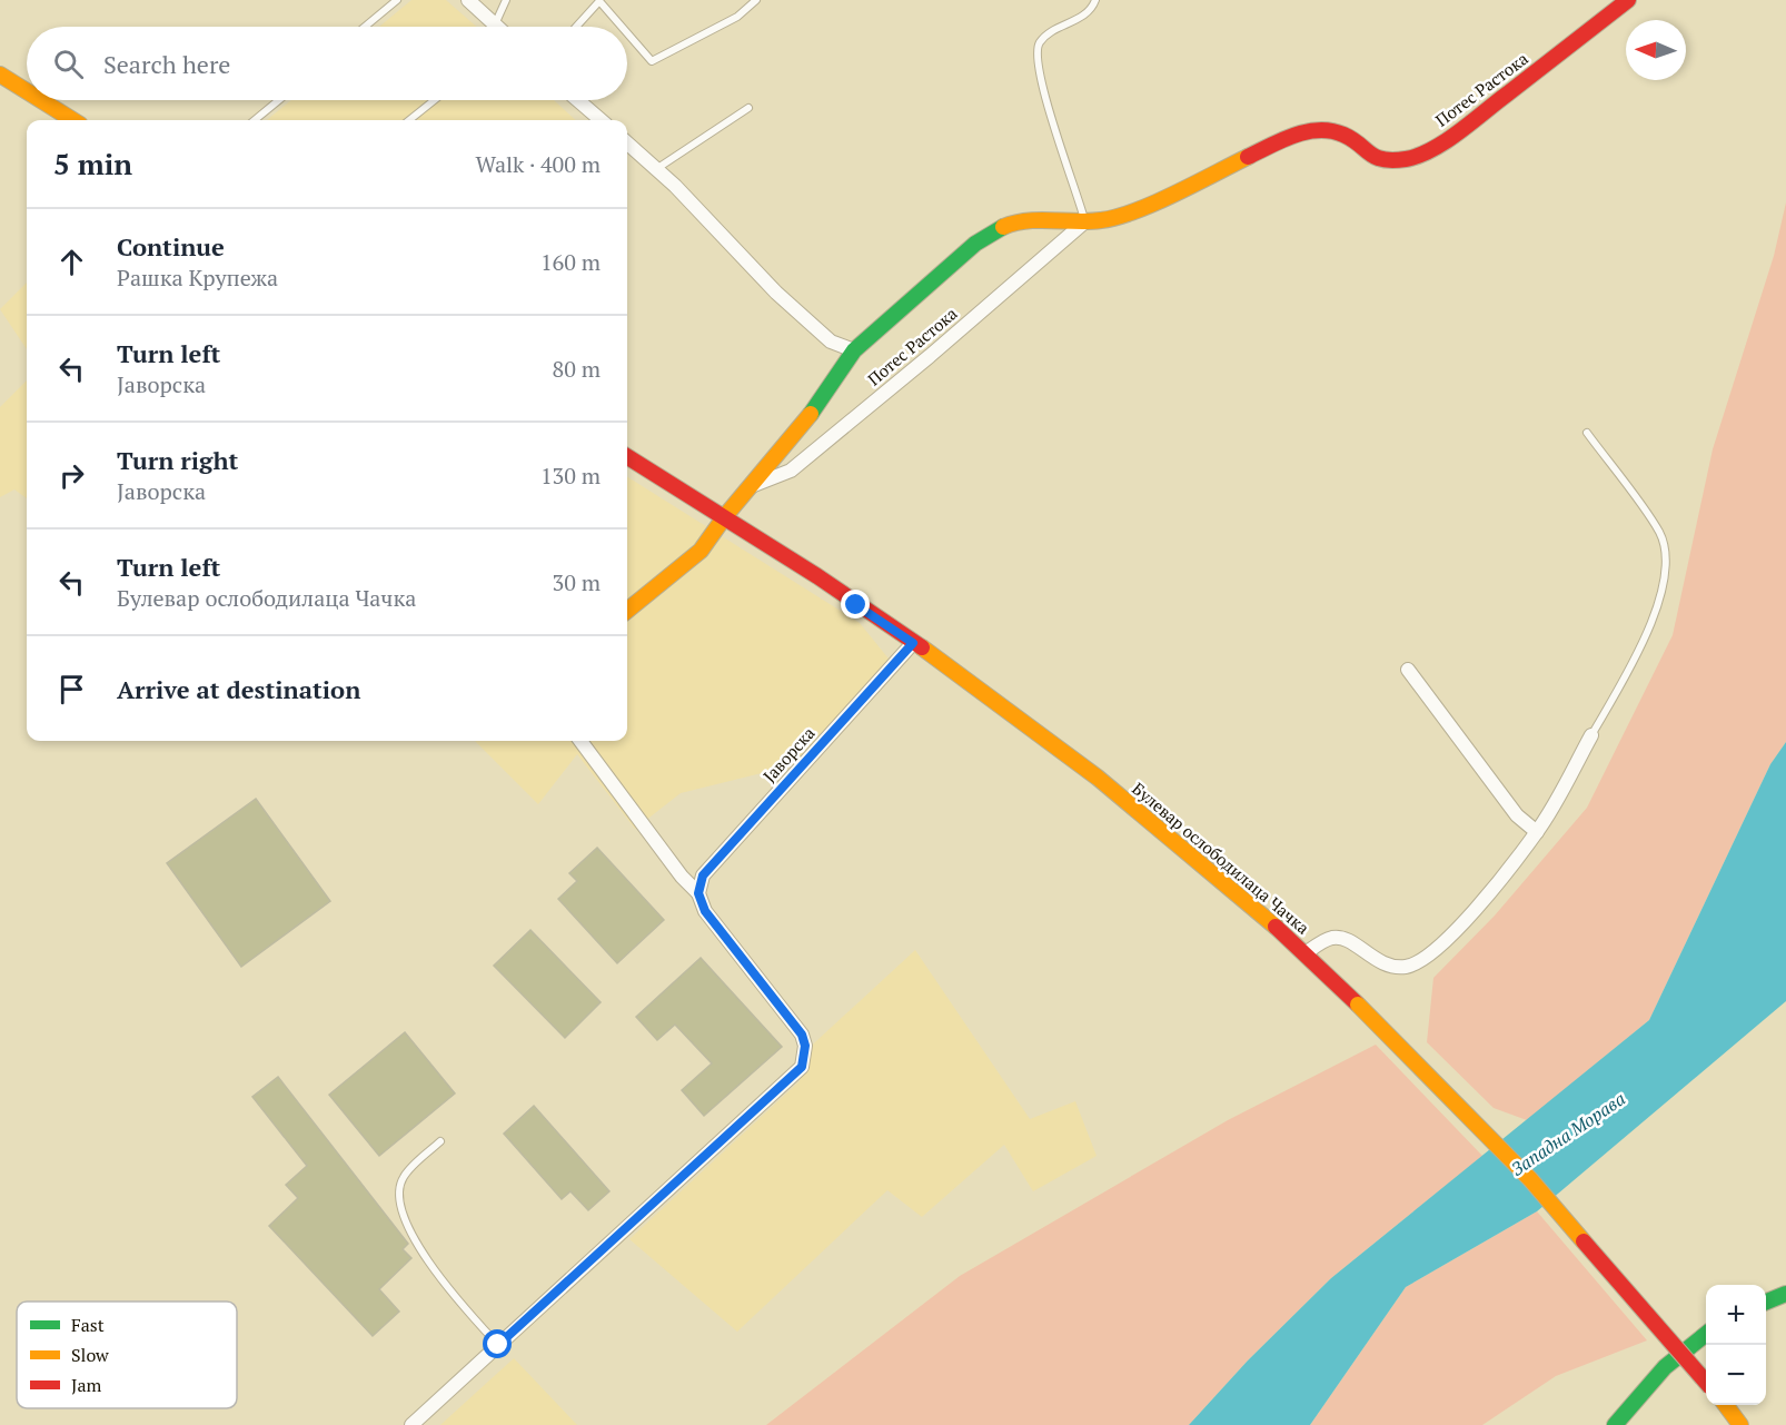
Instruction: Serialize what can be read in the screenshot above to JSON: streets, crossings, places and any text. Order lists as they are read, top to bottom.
{
  "streets": {
    "main road": ["Потес Растока", "Булевар ослободилаца Чачка"],
    "street": ["Јаворска"]
  },
  "crossings": [
    ["Потес Растока", "Булевар ослободилаца Чачка"],
    ["Јаворска", "Булевар ослободилаца Чачка"]
  ],
  "water": ["Западна Морава"],
  "legend": ["Fast", "Slow", "Jam"],
  "north": "left",
  "page": {
    "search": "Search here",
    "heading": ["5 min", "Walk · 400 m"],
    "list": [
      ["Continue", "Рашка Крупежа", "160 m"],
      ["Turn left", "Јаворска", "80 m"],
      ["Turn right", "Јаворска", "130 m"],
      ["Turn left", "Булевар ослободилаца Чачка", "30 m"],
      "Arrive at destination"
    ],
    "map_buttons": ["+", "−"]
  }
}
